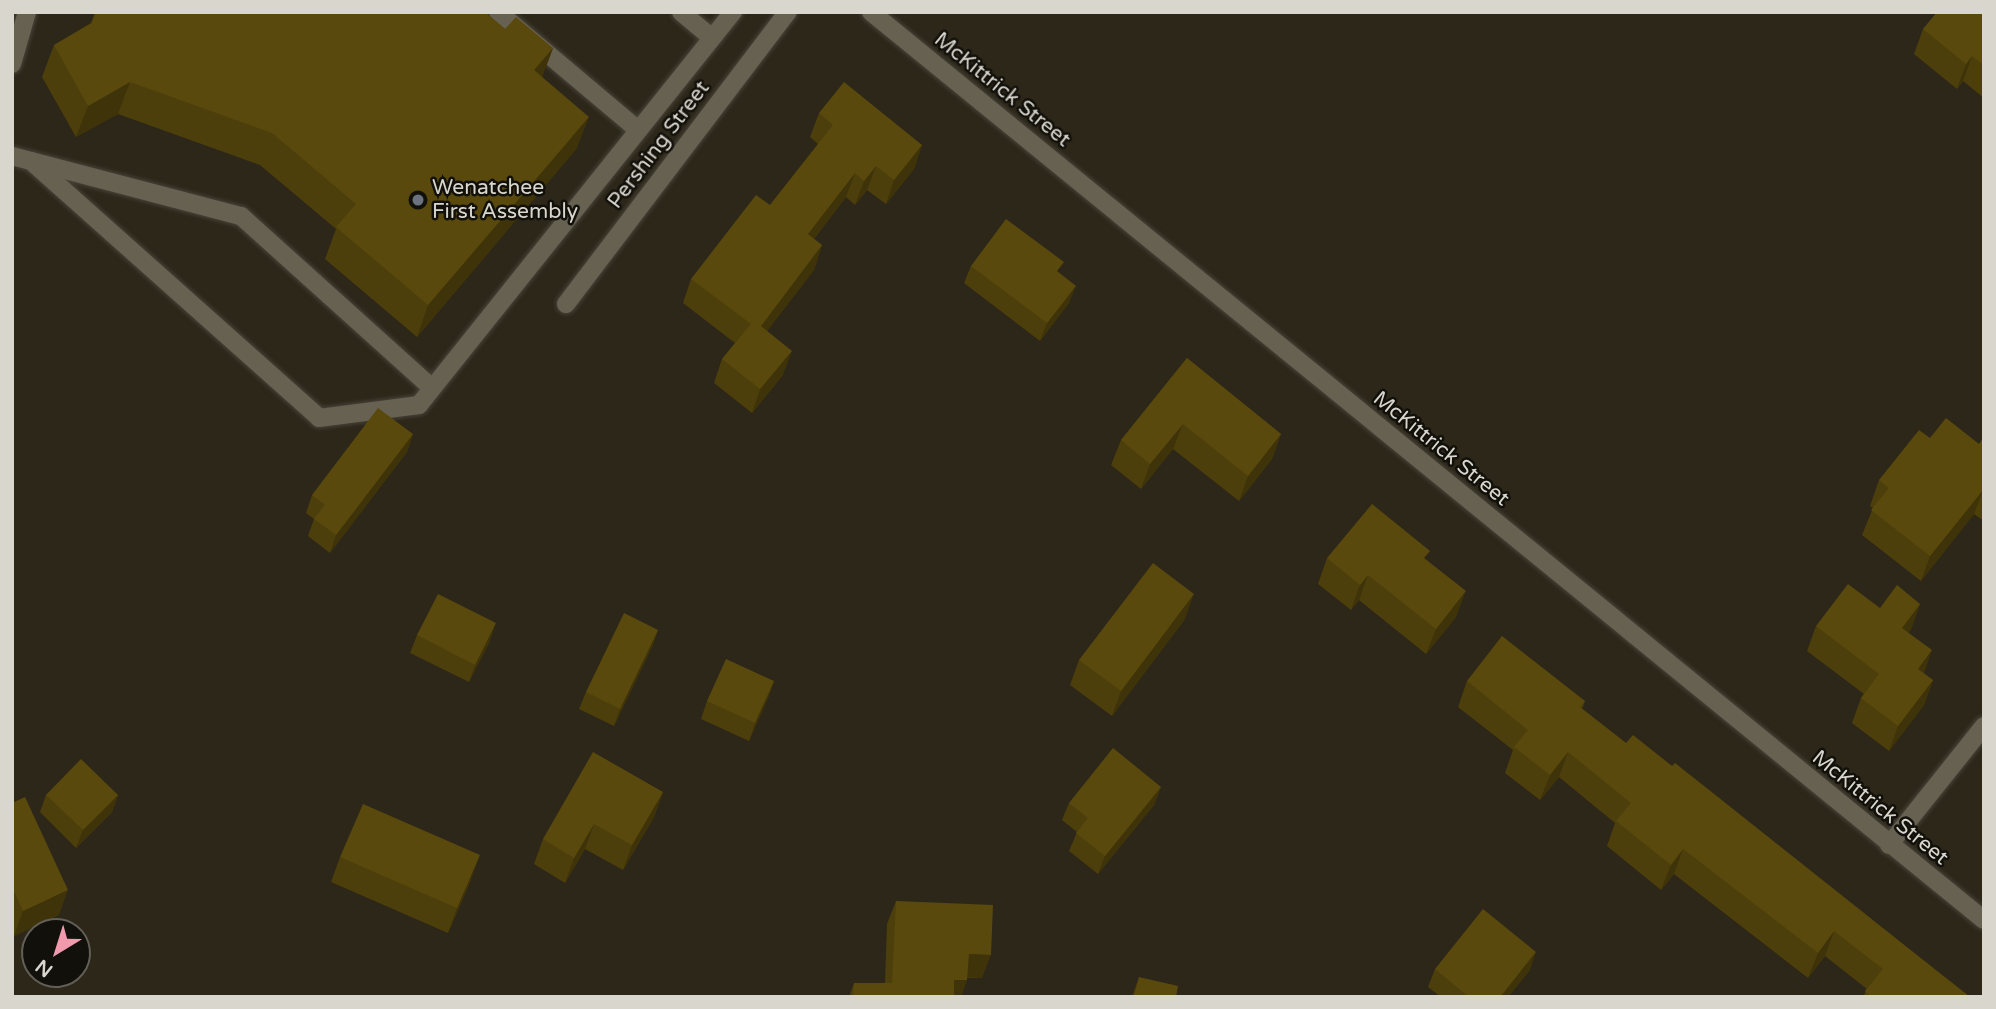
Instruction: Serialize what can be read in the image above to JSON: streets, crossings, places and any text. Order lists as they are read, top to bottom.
{
  "streets": {
    "street": ["McKittrick Street", "Pershing Street"]
  },
  "places": ["Wenatchee First Assembly"],
  "north": "bottom left"
}
